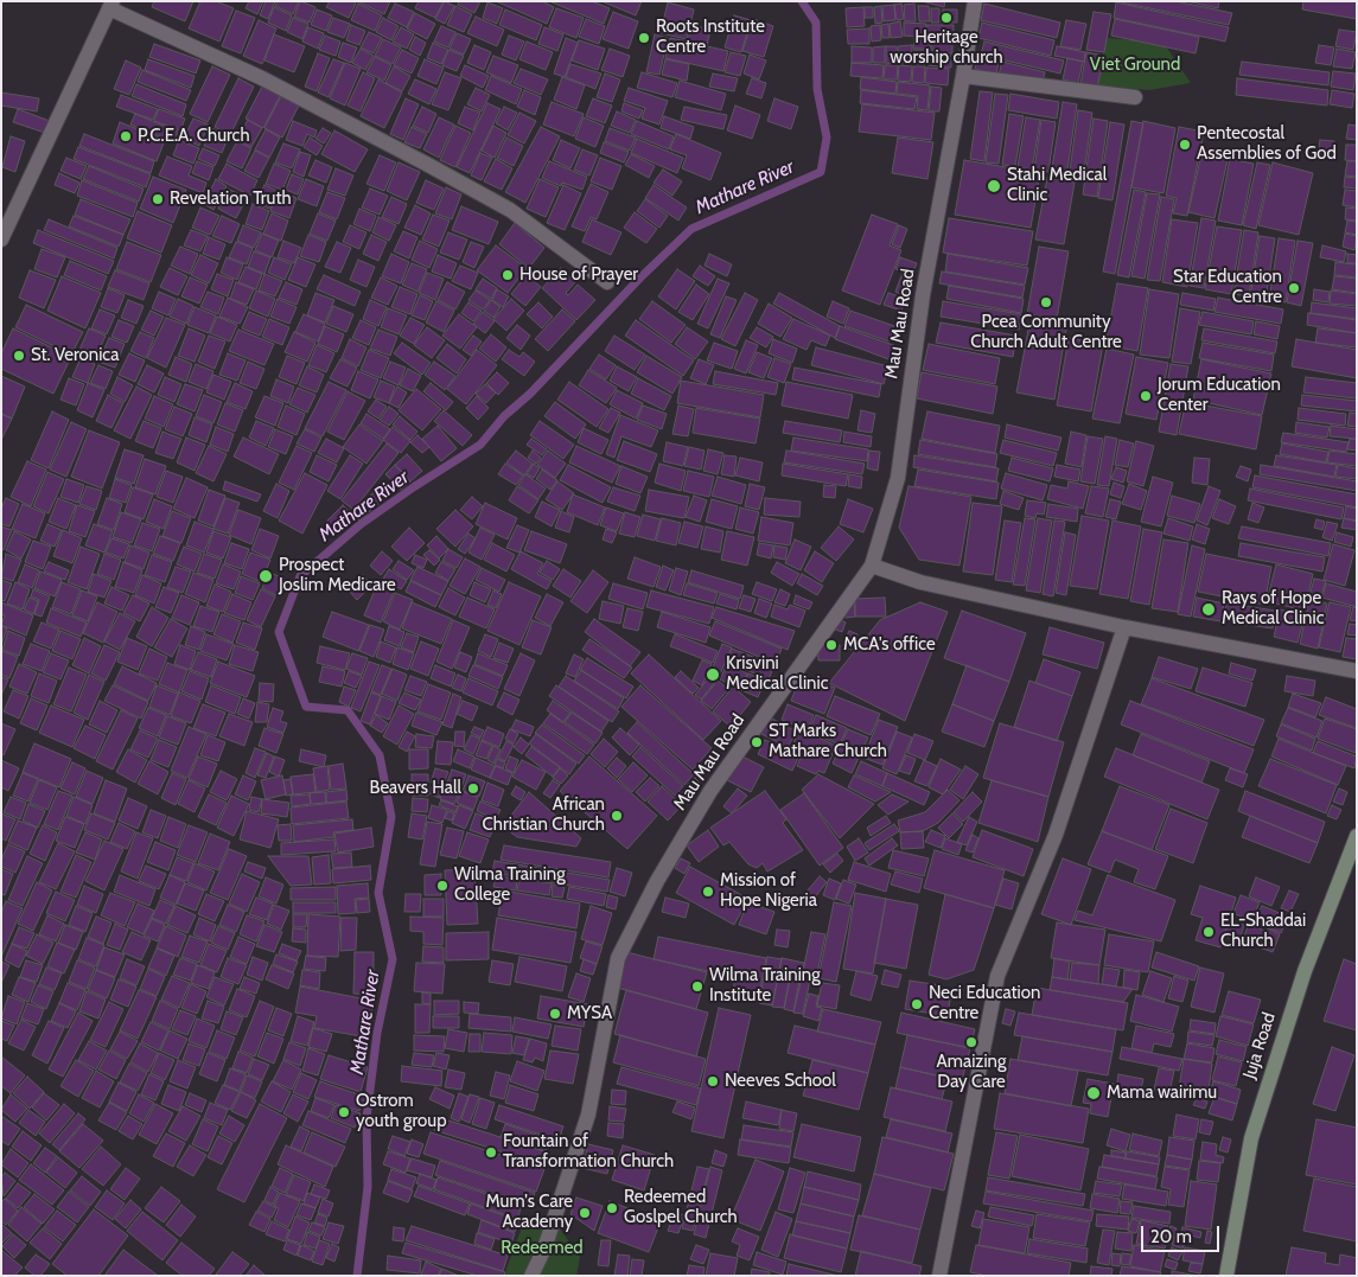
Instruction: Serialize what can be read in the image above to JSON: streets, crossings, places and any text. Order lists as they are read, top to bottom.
{
  "streets": {
    "main road": ["Juja Road"],
    "street": ["Mau Mau Road"]
  },
  "water": ["Mathare River"],
  "parks": ["Viet Ground", "Redeemed"],
  "places": [
    "Heritage worship church",
    "Roots Institute Centre",
    "P.C.E.A. Church",
    "Pentecostal Assemblies of God",
    "Stahi Medical Clinic",
    "Revelation Truth",
    "House of Prayer",
    "Star Education Centre",
    "Pcea Community Church Adult Centre",
    "St. Veronica",
    "Jorum Education Center",
    "Prospect Joslim Medicare",
    "Rays of Hope Medical Clinic",
    "MCA's office",
    "Krisvini Medical Clinic",
    "ST Marks Mathare Church",
    "Beavers Hall",
    "African Christian Church",
    "Wilma Training College",
    "Mission of Hope Nigeria",
    "EL-Shaddai Church",
    "Wilma Training Institute",
    "Neci Education Centre",
    "MYSA",
    "Amaizing Day Care",
    "Neeves School",
    "Mama wairimu",
    "Ostrom youth group",
    "Fountain of Transformation Church",
    "Redeemed Goslpel Church",
    "Mum's Care Academy"
  ],
  "scale_bar": "20 m"
}
